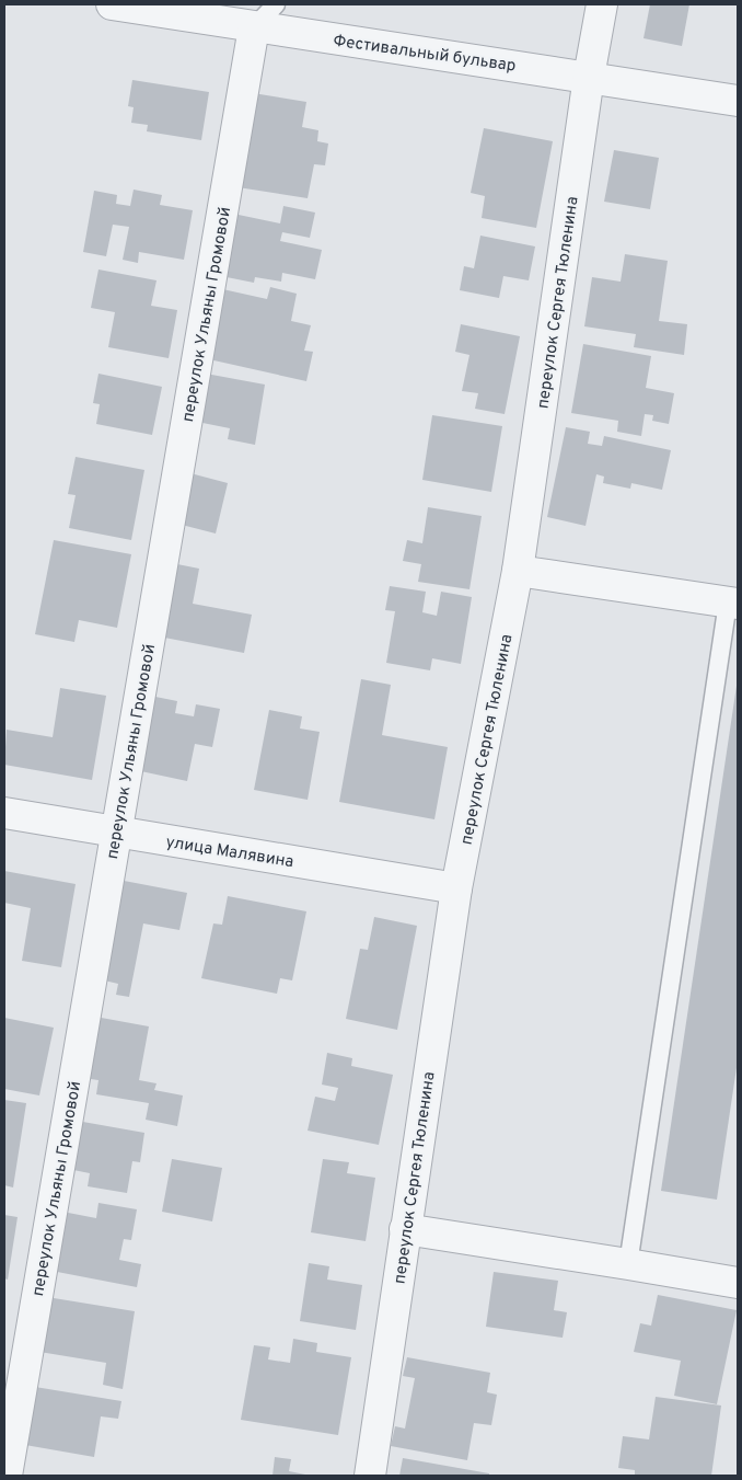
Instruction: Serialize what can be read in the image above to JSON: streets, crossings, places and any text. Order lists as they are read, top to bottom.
{
  "streets": {
    "street": [
      "Фестивальный бульвар",
      "переулок Сергея Тюленина",
      "переулок Ульяны Громовой",
      "улица Малявина"
    ]
  },
  "crossings": [
    ["Фестивальный бульвар", "переулок Сергея Тюленина"],
    ["Фестивальный бульвар", "переулок Ульяны Громовой"],
    ["переулок Сергея Тюленина", "улица Малявина"],
    ["переулок Ульяны Громовой", "улица Малявина"]
  ]
}
